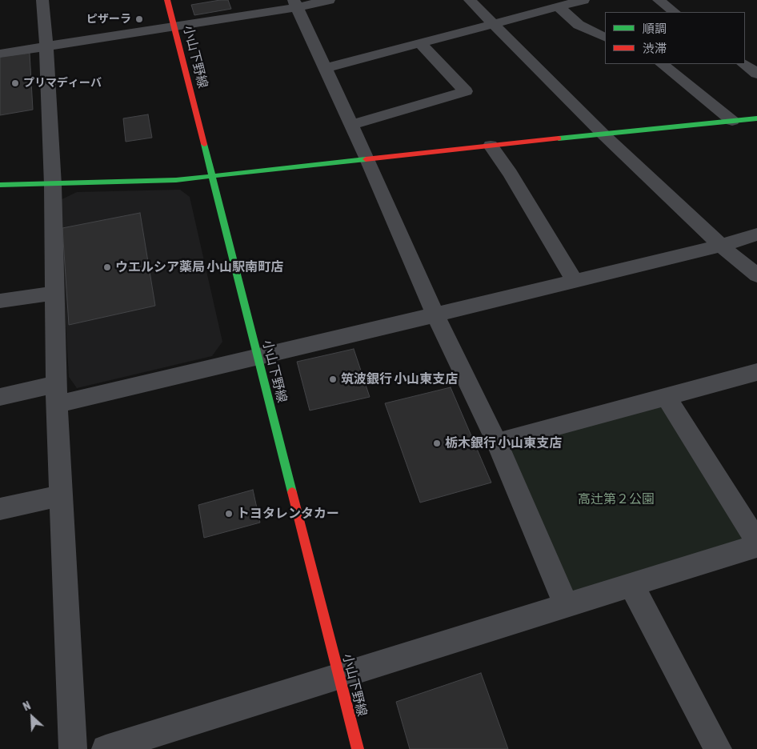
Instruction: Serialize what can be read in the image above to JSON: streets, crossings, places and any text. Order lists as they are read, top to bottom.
{
  "streets": {
    "main road": ["小山下野線"]
  },
  "parks": ["高辻第２公園"],
  "places": [
    "ピザーラ",
    "プリマディーバ",
    "ウエルシア薬局 小山駅南町店",
    "筑波銀行 小山東支店",
    "栃木銀行 小山東支店",
    "トヨタレンタカー"
  ],
  "legend": ["順調", "渋滞"],
  "north": "top left"
}
